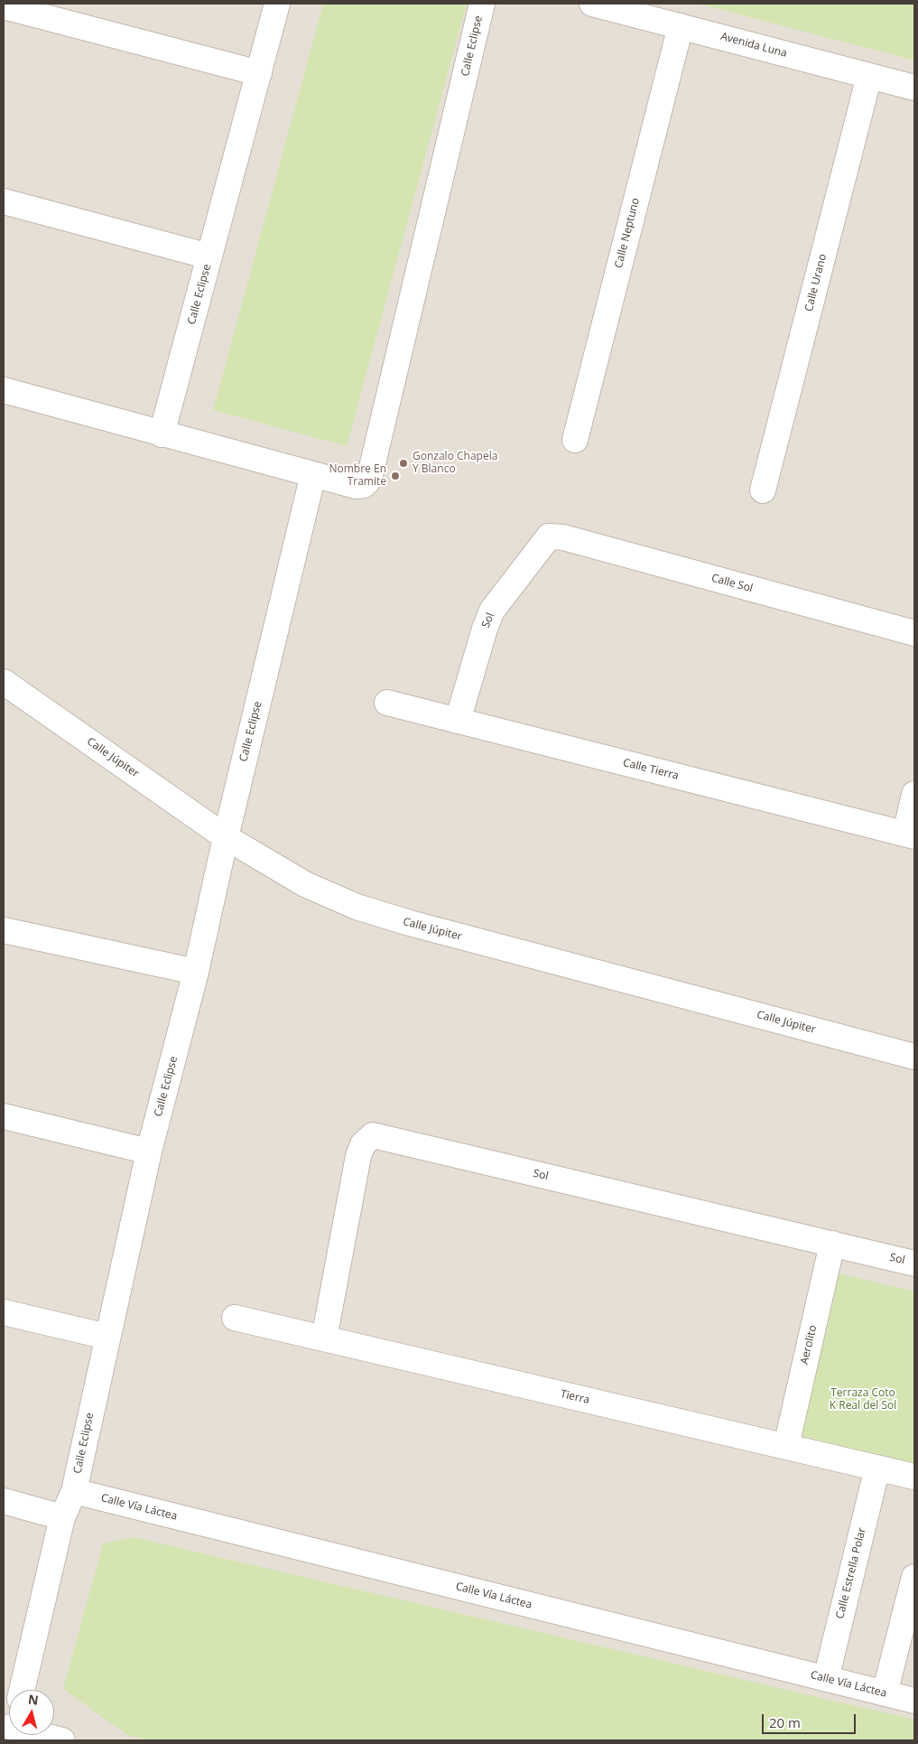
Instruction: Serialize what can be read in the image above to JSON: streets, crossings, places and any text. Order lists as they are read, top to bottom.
{
  "streets": {
    "street": [
      "Avenida Luna",
      "Calle Eclipse",
      "Calle Neptuno",
      "Calle Urano",
      "Calle Sol",
      "Sol",
      "Calle Júpiter",
      "Calle Tierra",
      "Aerolito",
      "Tierra",
      "Calle Vía Láctea",
      "Calle Estrella Polar"
    ]
  },
  "crossings": [
    ["Avenida Luna", "Calle Neptuno"],
    ["Avenida Luna", "Calle Urano"],
    ["Calle Eclipse", "Calle Júpiter"],
    ["Calle Eclipse", "Calle Vía Láctea"],
    ["Calle Sol", "Sol"],
    ["Sol", "Calle Tierra"],
    ["Sol", "Aerolito"],
    ["Sol", "Tierra"],
    ["Aerolito", "Tierra"],
    ["Tierra", "Calle Estrella Polar"],
    ["Calle Vía Láctea", "Calle Estrella Polar"]
  ],
  "parks": ["Terraza Coto K Real del Sol"],
  "places": ["Gonzalo Chapela Y Blanco", "Nombre En Tramite"],
  "scale_bar": "20 m",
  "north": "top"
}
